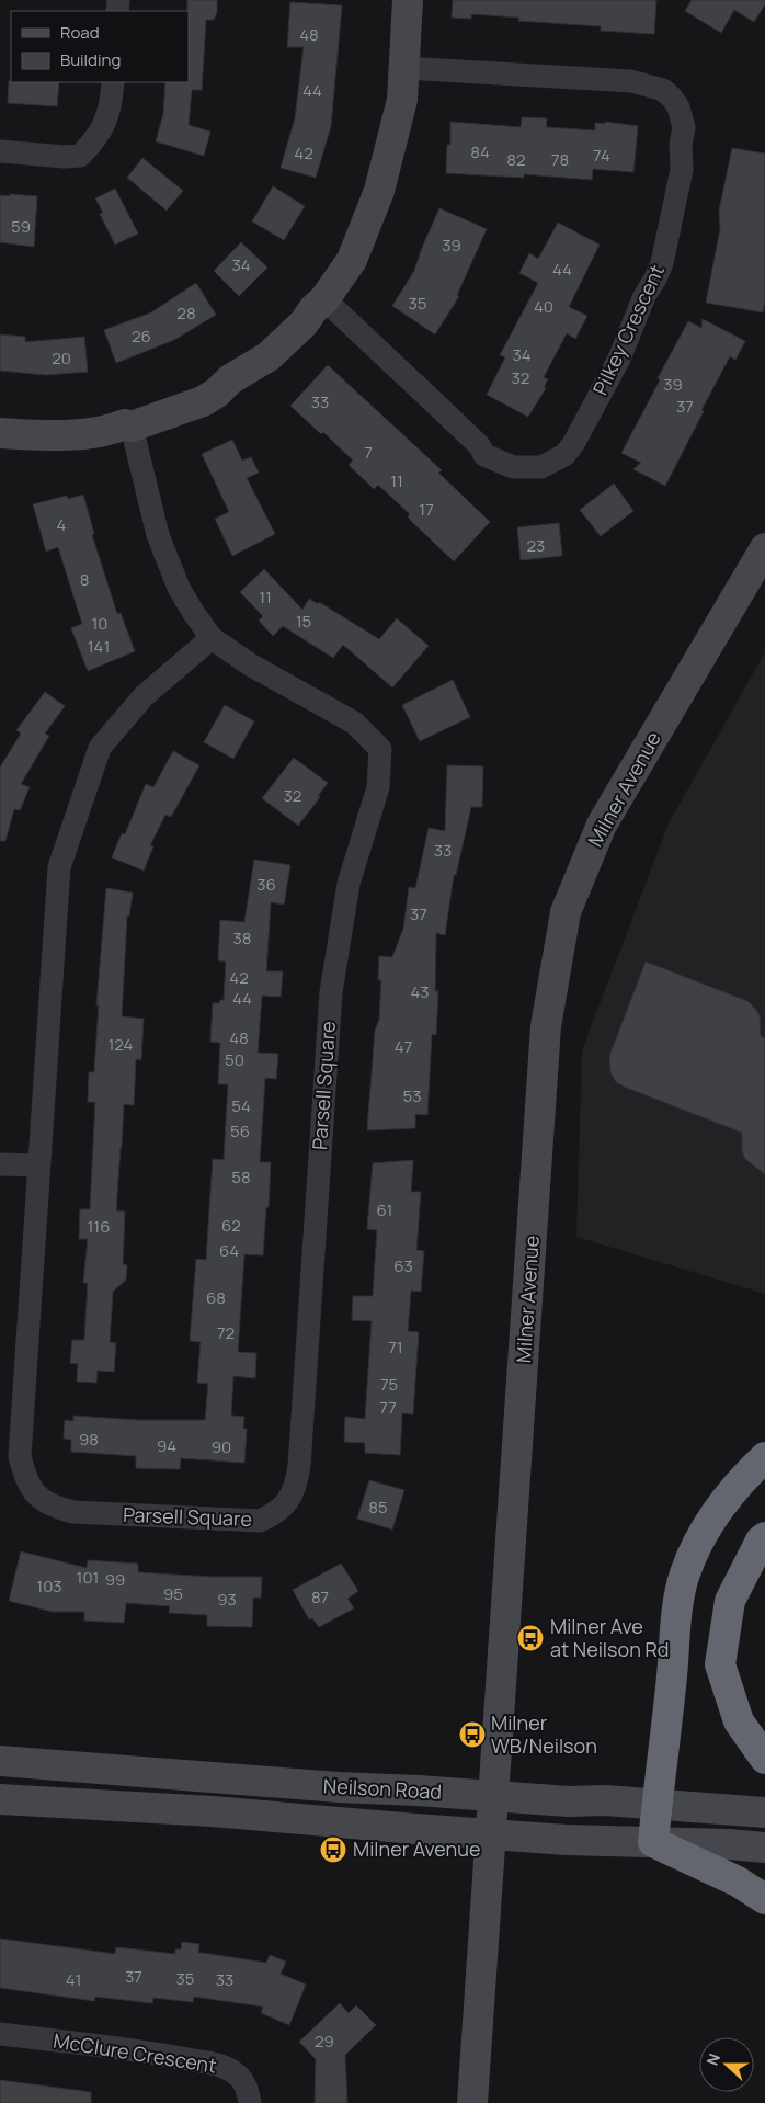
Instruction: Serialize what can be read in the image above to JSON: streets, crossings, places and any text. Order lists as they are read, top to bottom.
{
  "streets": {
    "main road": ["Milner Avenue", "Neilson Road"],
    "street": ["Pilkey Crescent", "Parsell Square", "McClure Crescent"]
  },
  "places": {
    "bus stop": ["Milner Ave at Neilson Rd", "Milner WB/Neilson", "Milner Avenue"]
  },
  "house_numbers": [
    "48",
    "44",
    "84",
    "42",
    "74",
    "82",
    "78",
    "59",
    "39",
    "34",
    "44",
    "35",
    "40",
    "28",
    "26",
    "34",
    "20",
    "32",
    "39",
    "33",
    "37",
    "7",
    "11",
    "17",
    "4",
    "23",
    "8",
    "11",
    "15",
    "10",
    "141",
    "32",
    "33",
    "36",
    "37",
    "38",
    "42",
    "43",
    "44",
    "48",
    "124",
    "47",
    "50",
    "53",
    "54",
    "56",
    "58",
    "61",
    "62",
    "116",
    "64",
    "63",
    "68",
    "72",
    "71",
    "75",
    "77",
    "98",
    "94",
    "90",
    "85",
    "101",
    "99",
    "103",
    "95",
    "87",
    "93",
    "37",
    "35",
    "41",
    "33",
    "29"
  ],
  "legend": ["Road", "Building"],
  "north": "left"
}
